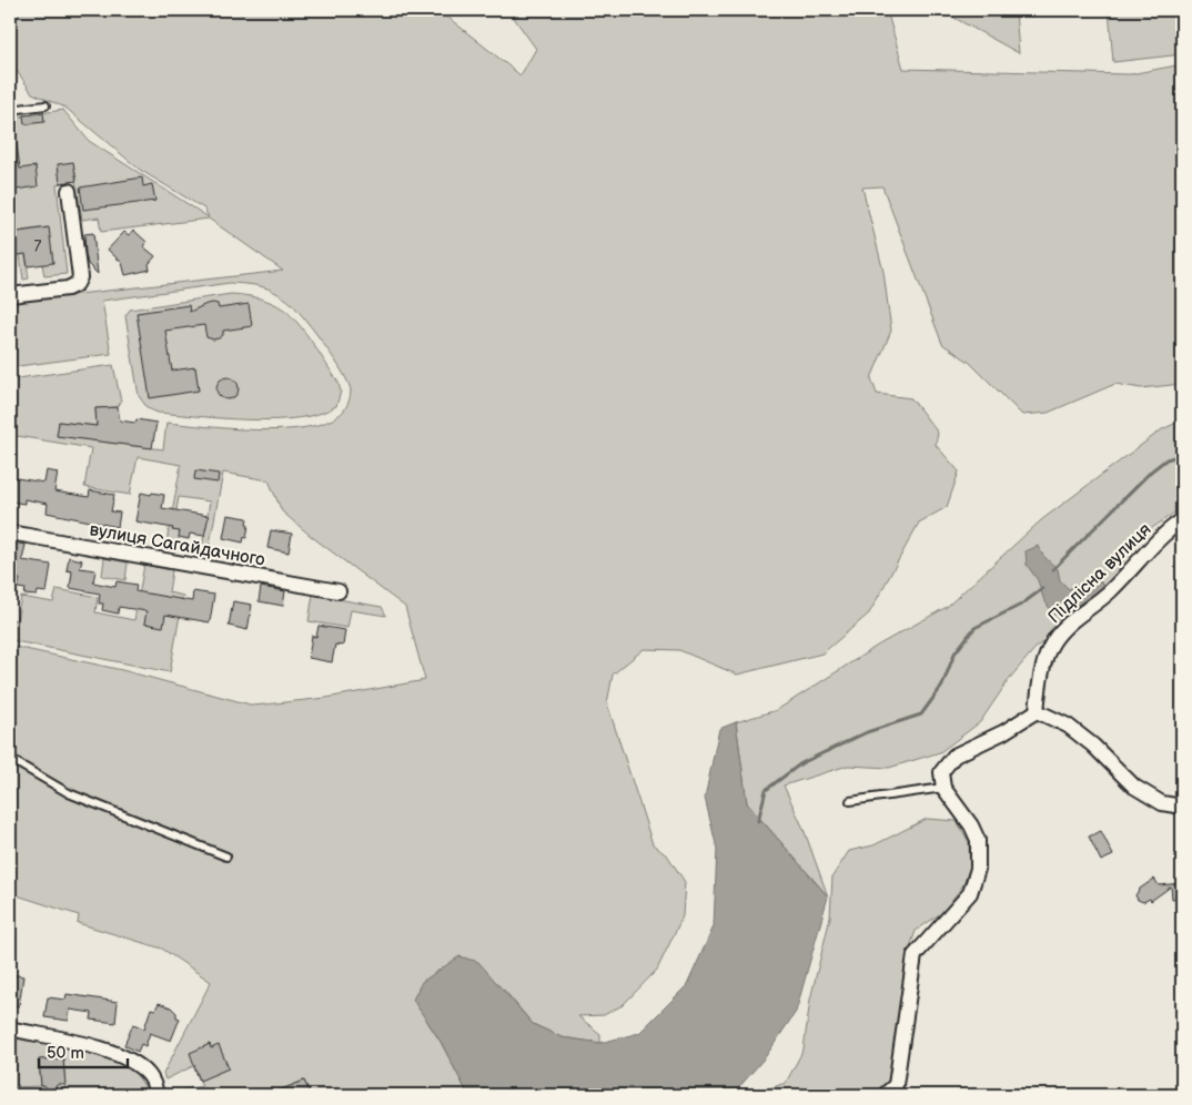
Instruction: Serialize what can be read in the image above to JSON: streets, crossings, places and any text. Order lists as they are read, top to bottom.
{
  "streets": {
    "street": ["вулиця Сагайдачного", "Підлісна вулиця"]
  },
  "house_numbers": ["7"],
  "scale_bar": "50 m"
}
